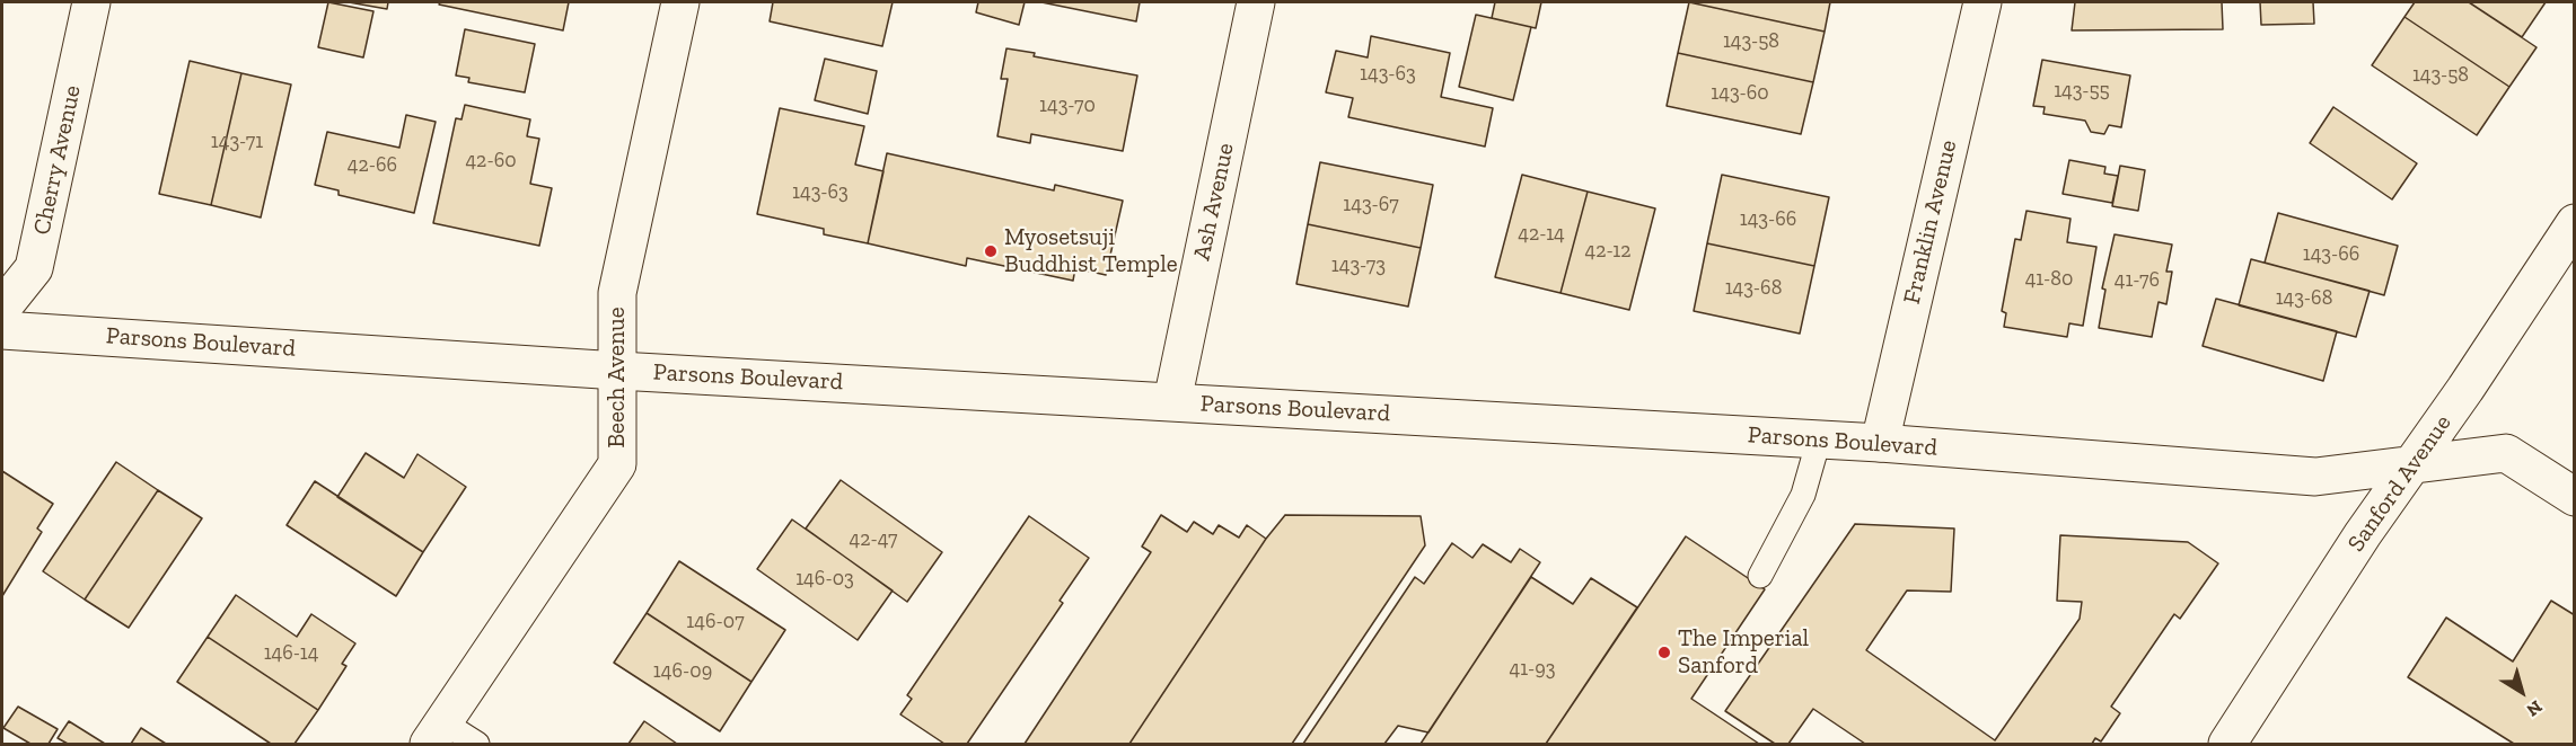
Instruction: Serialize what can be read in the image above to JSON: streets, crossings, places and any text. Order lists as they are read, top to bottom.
{
  "streets": {
    "street": [
      "Cherry Avenue",
      "Ash Avenue",
      "Franklin Avenue",
      "Parsons Boulevard",
      "Beech Avenue",
      "Sanford Avenue"
    ]
  },
  "crossings": [
    ["Ash Avenue", "Parsons Boulevard"],
    ["Franklin Avenue", "Parsons Boulevard"],
    ["Parsons Boulevard", "Beech Avenue"],
    ["Parsons Boulevard", "Sanford Avenue"]
  ],
  "places": ["Myosetsuji Buddhist Temple", "The Imperial Sanford"],
  "house_numbers": [
    "143-58",
    "143-63",
    "143-58",
    "143-55",
    "143-60",
    "143-70",
    "143-71",
    "42-60",
    "42-66",
    "143-63",
    "143-67",
    "143-66",
    "42-14",
    "42-12",
    "143-66",
    "143-73",
    "41-80",
    "41-76",
    "143-68",
    "143-68",
    "42-47",
    "146-03",
    "146-07",
    "146-14",
    "41-93",
    "146-09"
  ],
  "north": "bottom right"
}
